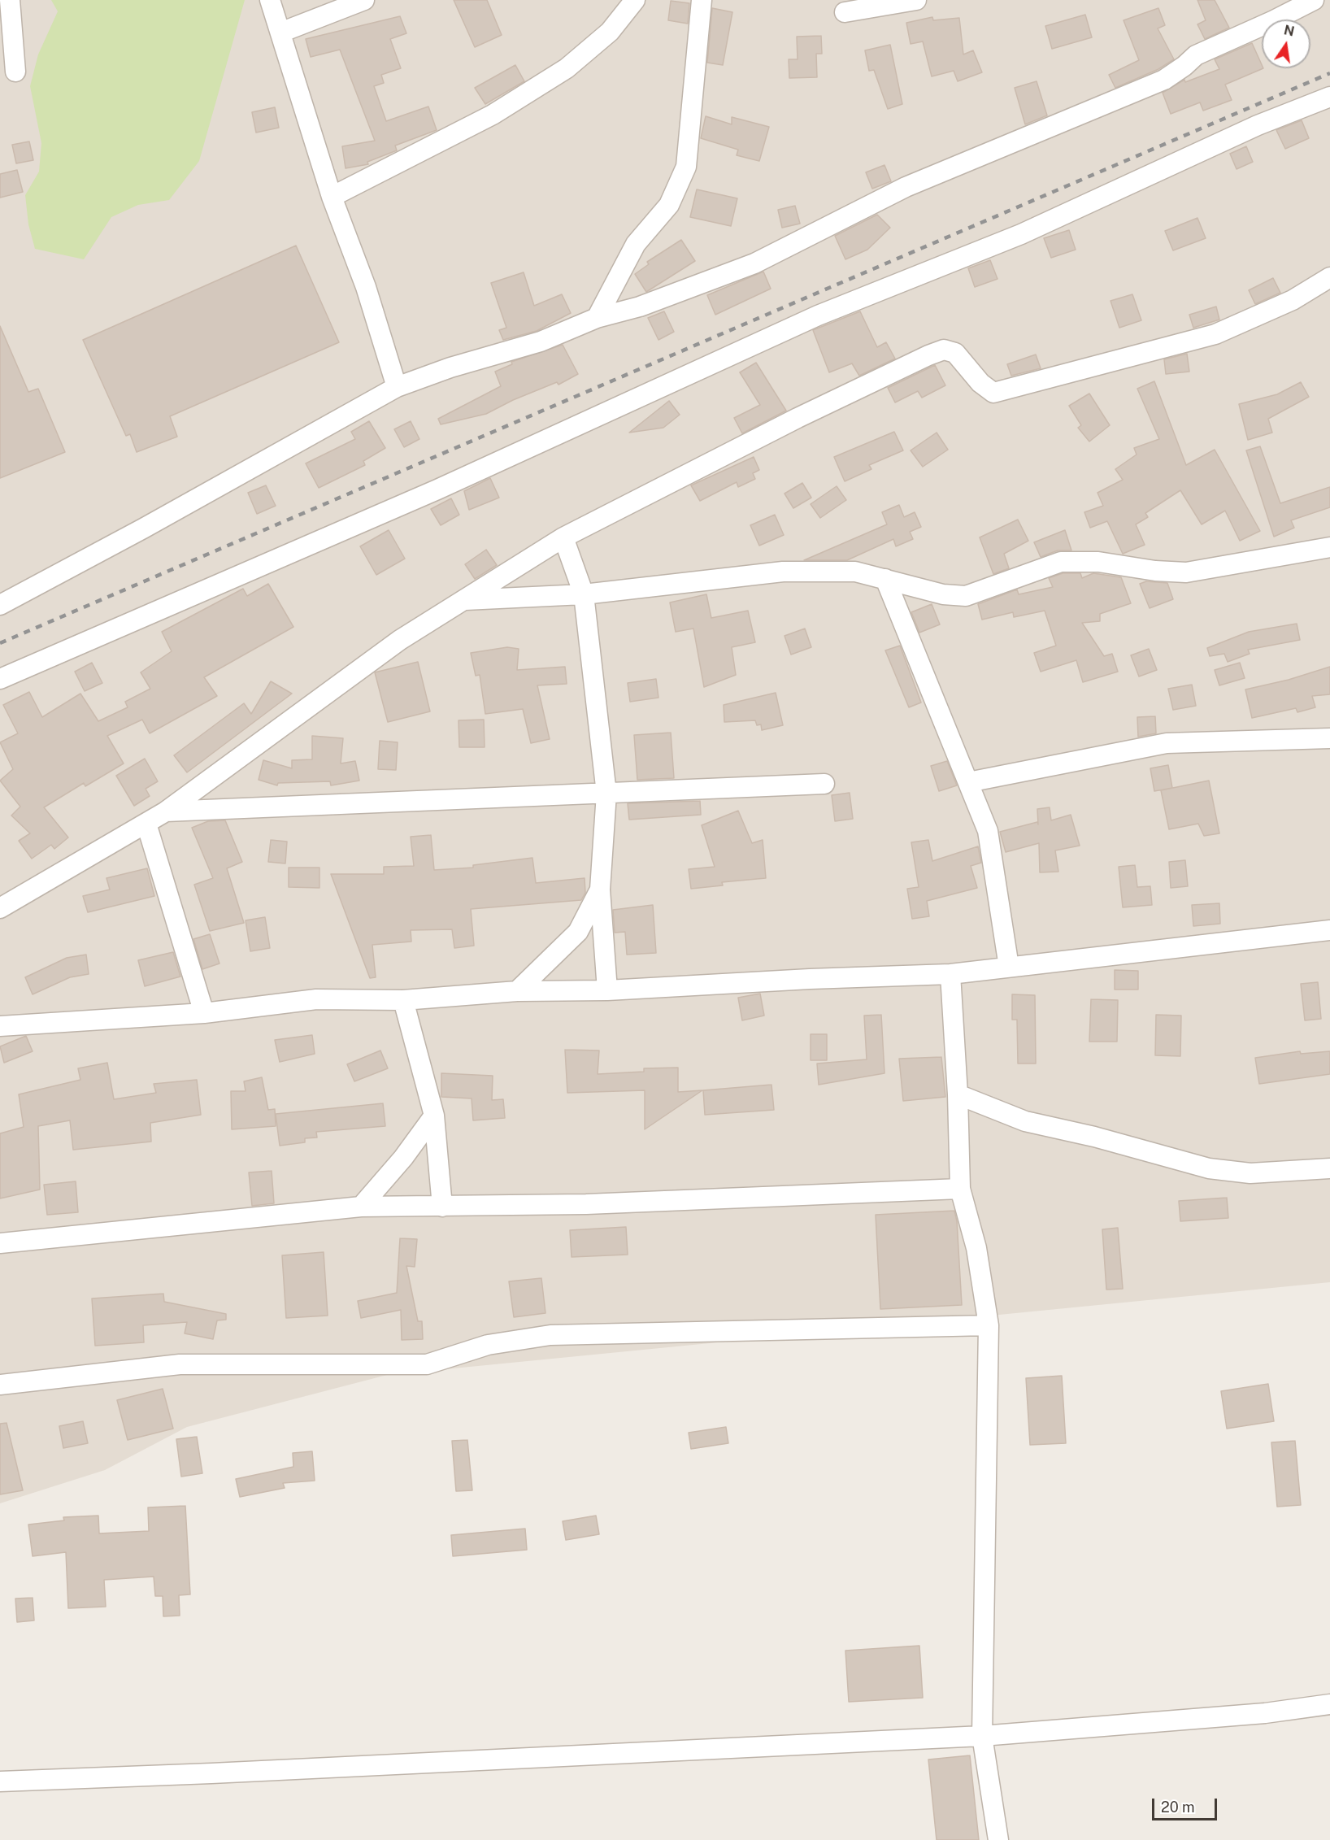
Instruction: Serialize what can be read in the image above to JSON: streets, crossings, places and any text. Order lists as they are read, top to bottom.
{
  "scale_bar": "20 m",
  "north": "top"
}
